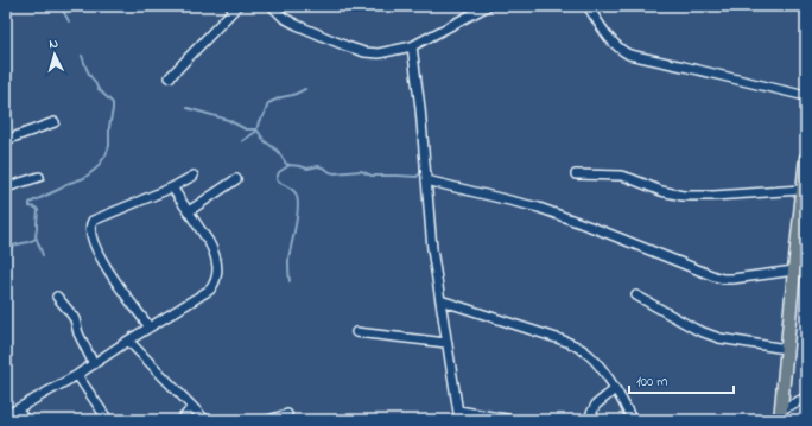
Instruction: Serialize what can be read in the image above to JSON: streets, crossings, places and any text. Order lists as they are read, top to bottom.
{
  "scale_bar": "100 m",
  "north": "top"
}
